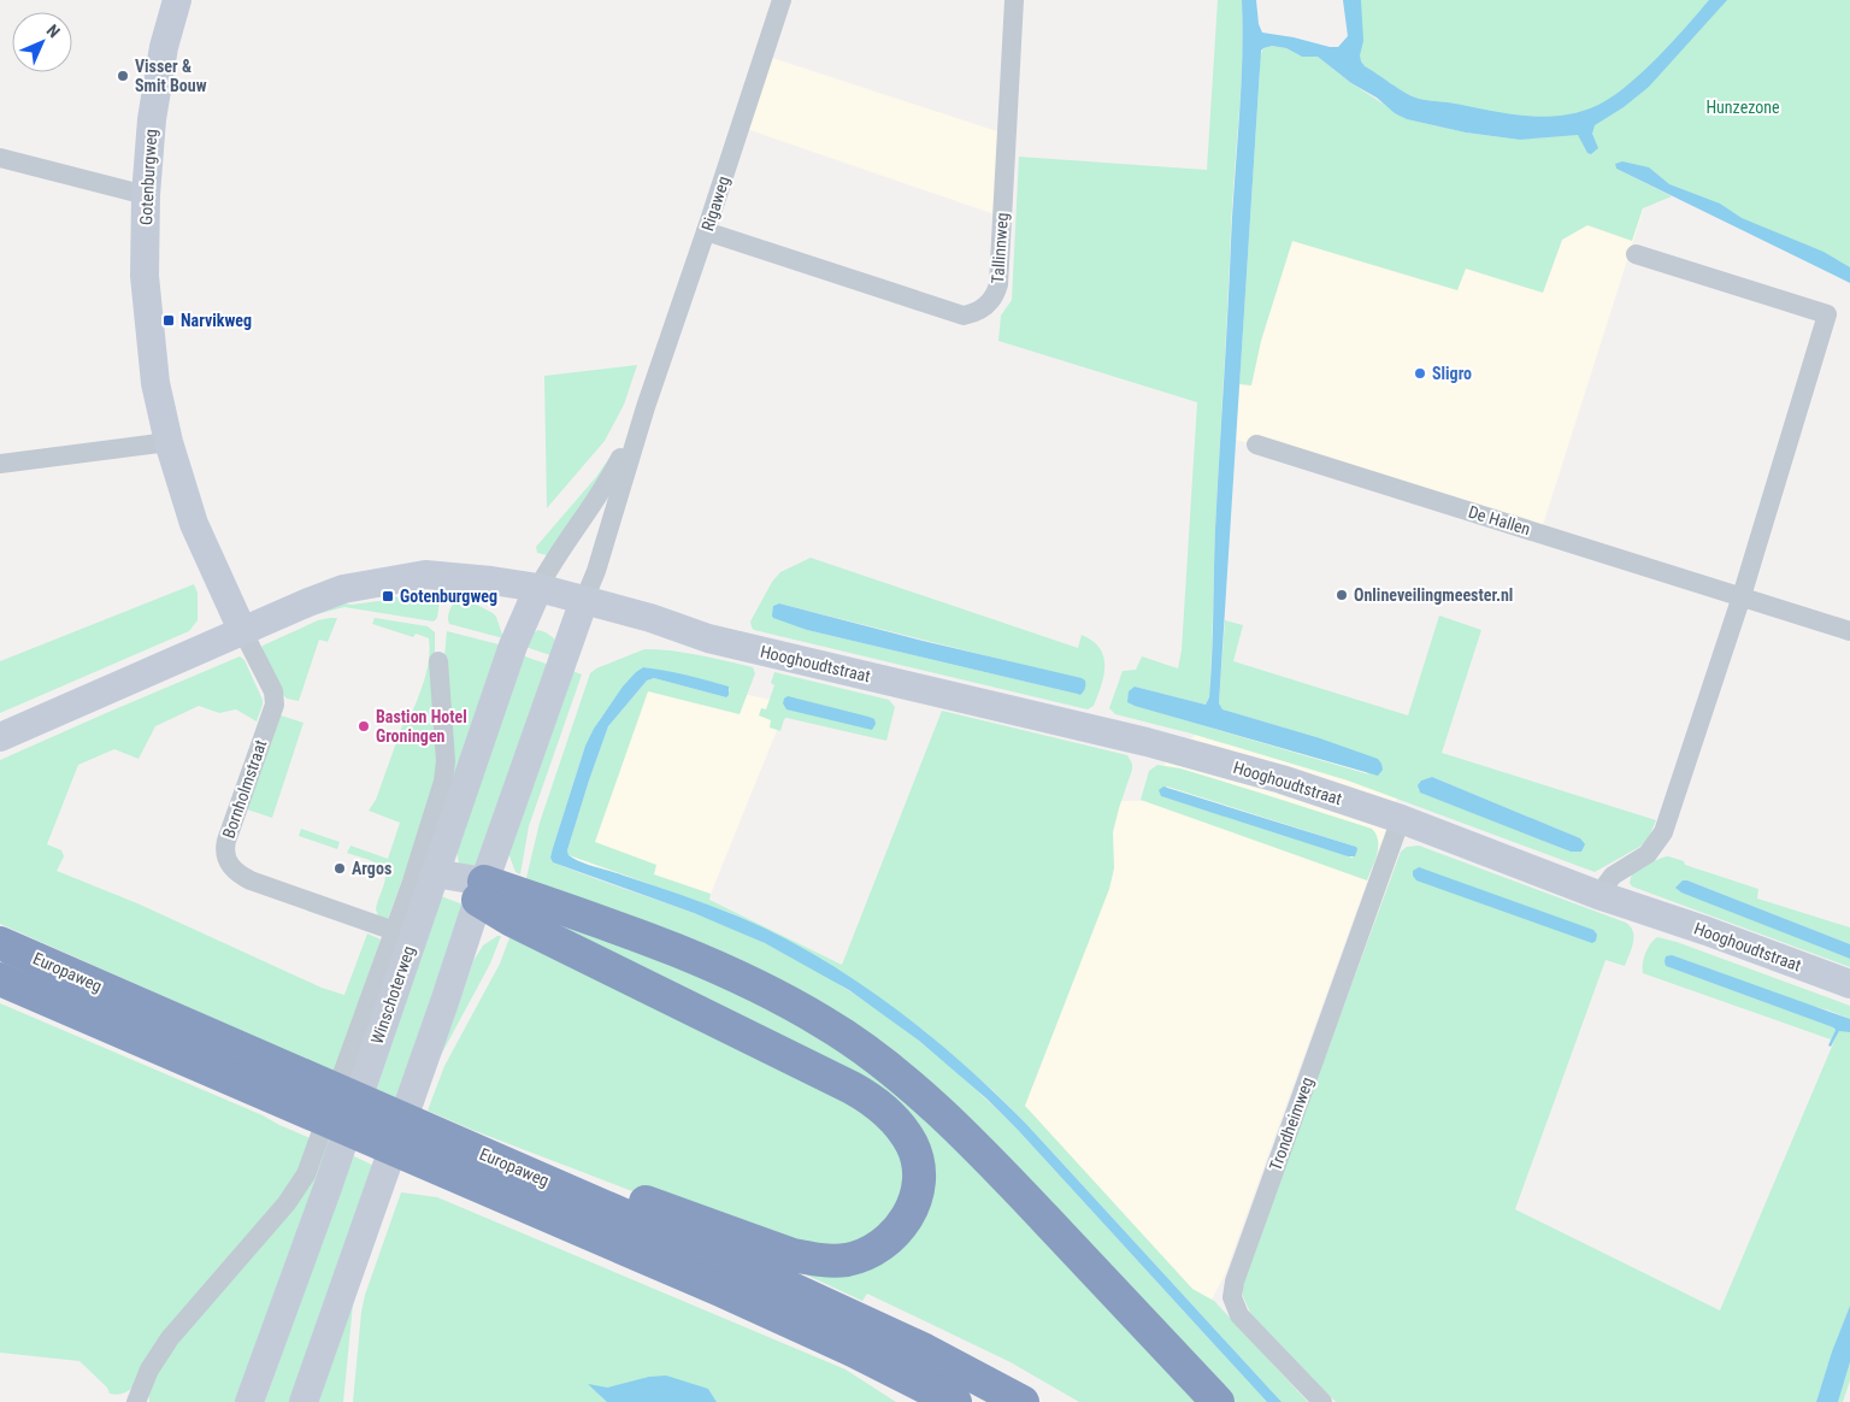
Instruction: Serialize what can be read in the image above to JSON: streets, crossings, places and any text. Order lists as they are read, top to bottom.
{
  "streets": {
    "highway": ["Europaweg"],
    "street": [
      "Gotenburgweg",
      "Rigaweg",
      "Tallinnweg",
      "De Hallen",
      "Hooghoudtstraat",
      "Bornholmstraat",
      "Winschoterweg",
      "Trondheimweg"
    ]
  },
  "crossings": [
    ["Gotenburgweg", "Bornholmstraat"],
    ["Rigaweg", "Tallinnweg"],
    ["Rigaweg", "Hooghoudtstraat"],
    ["Rigaweg", "Winschoterweg"],
    ["Hooghoudtstraat", "Winschoterweg"],
    ["Hooghoudtstraat", "Trondheimweg"],
    ["Bornholmstraat", "Winschoterweg"]
  ],
  "parks": ["Hunzezone"],
  "places": {
    "other": [
      "Visser & Smit Bouw",
      "Sligro",
      "Onlineveilingmeester.nl",
      "Bastion Hotel Groningen",
      "Argos"
    ],
    "transit": ["Narvikweg", "Gotenburgweg"]
  },
  "north": "top right"
}
